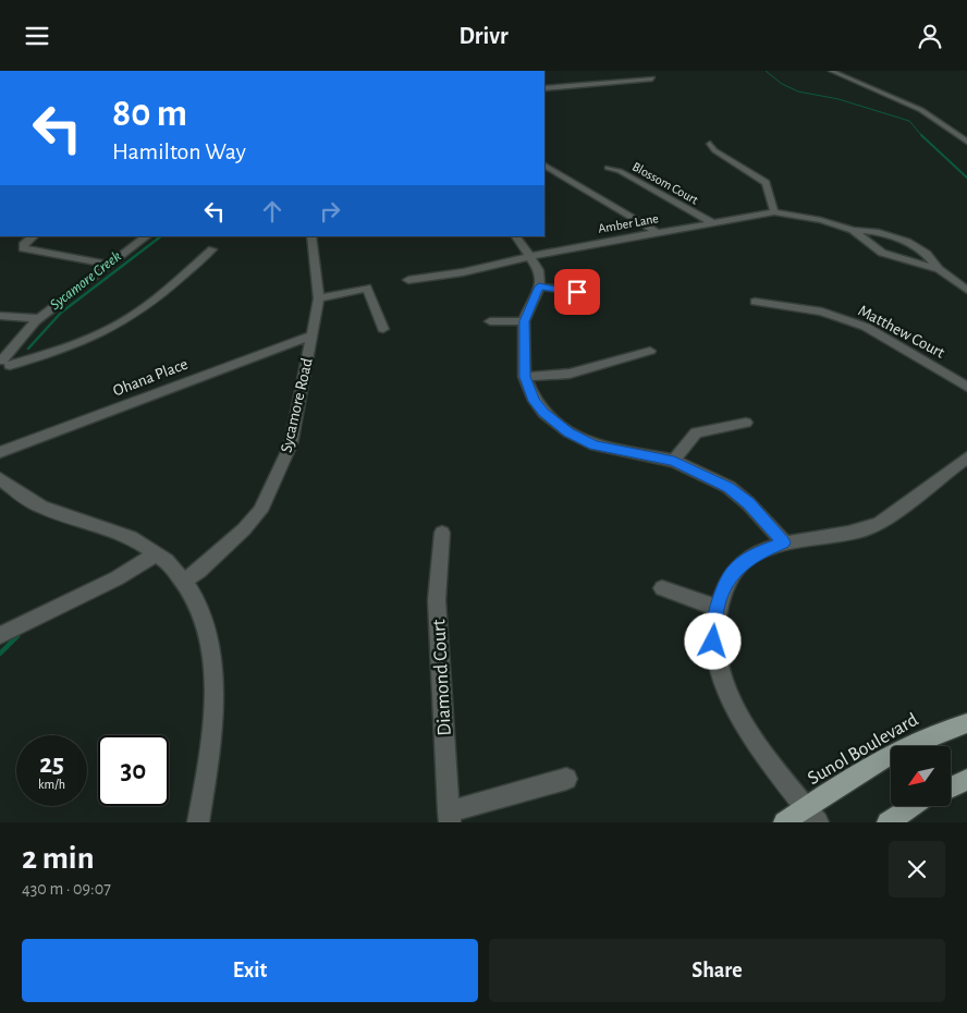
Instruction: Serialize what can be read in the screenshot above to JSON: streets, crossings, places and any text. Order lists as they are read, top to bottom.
{
  "streets": {
    "main road": ["Sunol Boulevard"],
    "street": [
      "Blossom Court",
      "Amber Lane",
      "Matthew Court",
      "Ohana Place",
      "Sycamore Road",
      "Diamond Court"
    ]
  },
  "crossings": [
    ["Blossom Court", "Amber Lane"],
    ["Ohana Place", "Sycamore Road"]
  ],
  "water": ["Sycamore Creek"],
  "north": "bottom left",
  "page": {
    "header": "Drivr",
    "turn": ["80 m", "Hamilton Way"],
    "speed": "25 km/h",
    "limit": "30",
    "heading": ["2 min", "430 m · 09:07"],
    "buttons": ["Exit", "Share"]
  }
}
